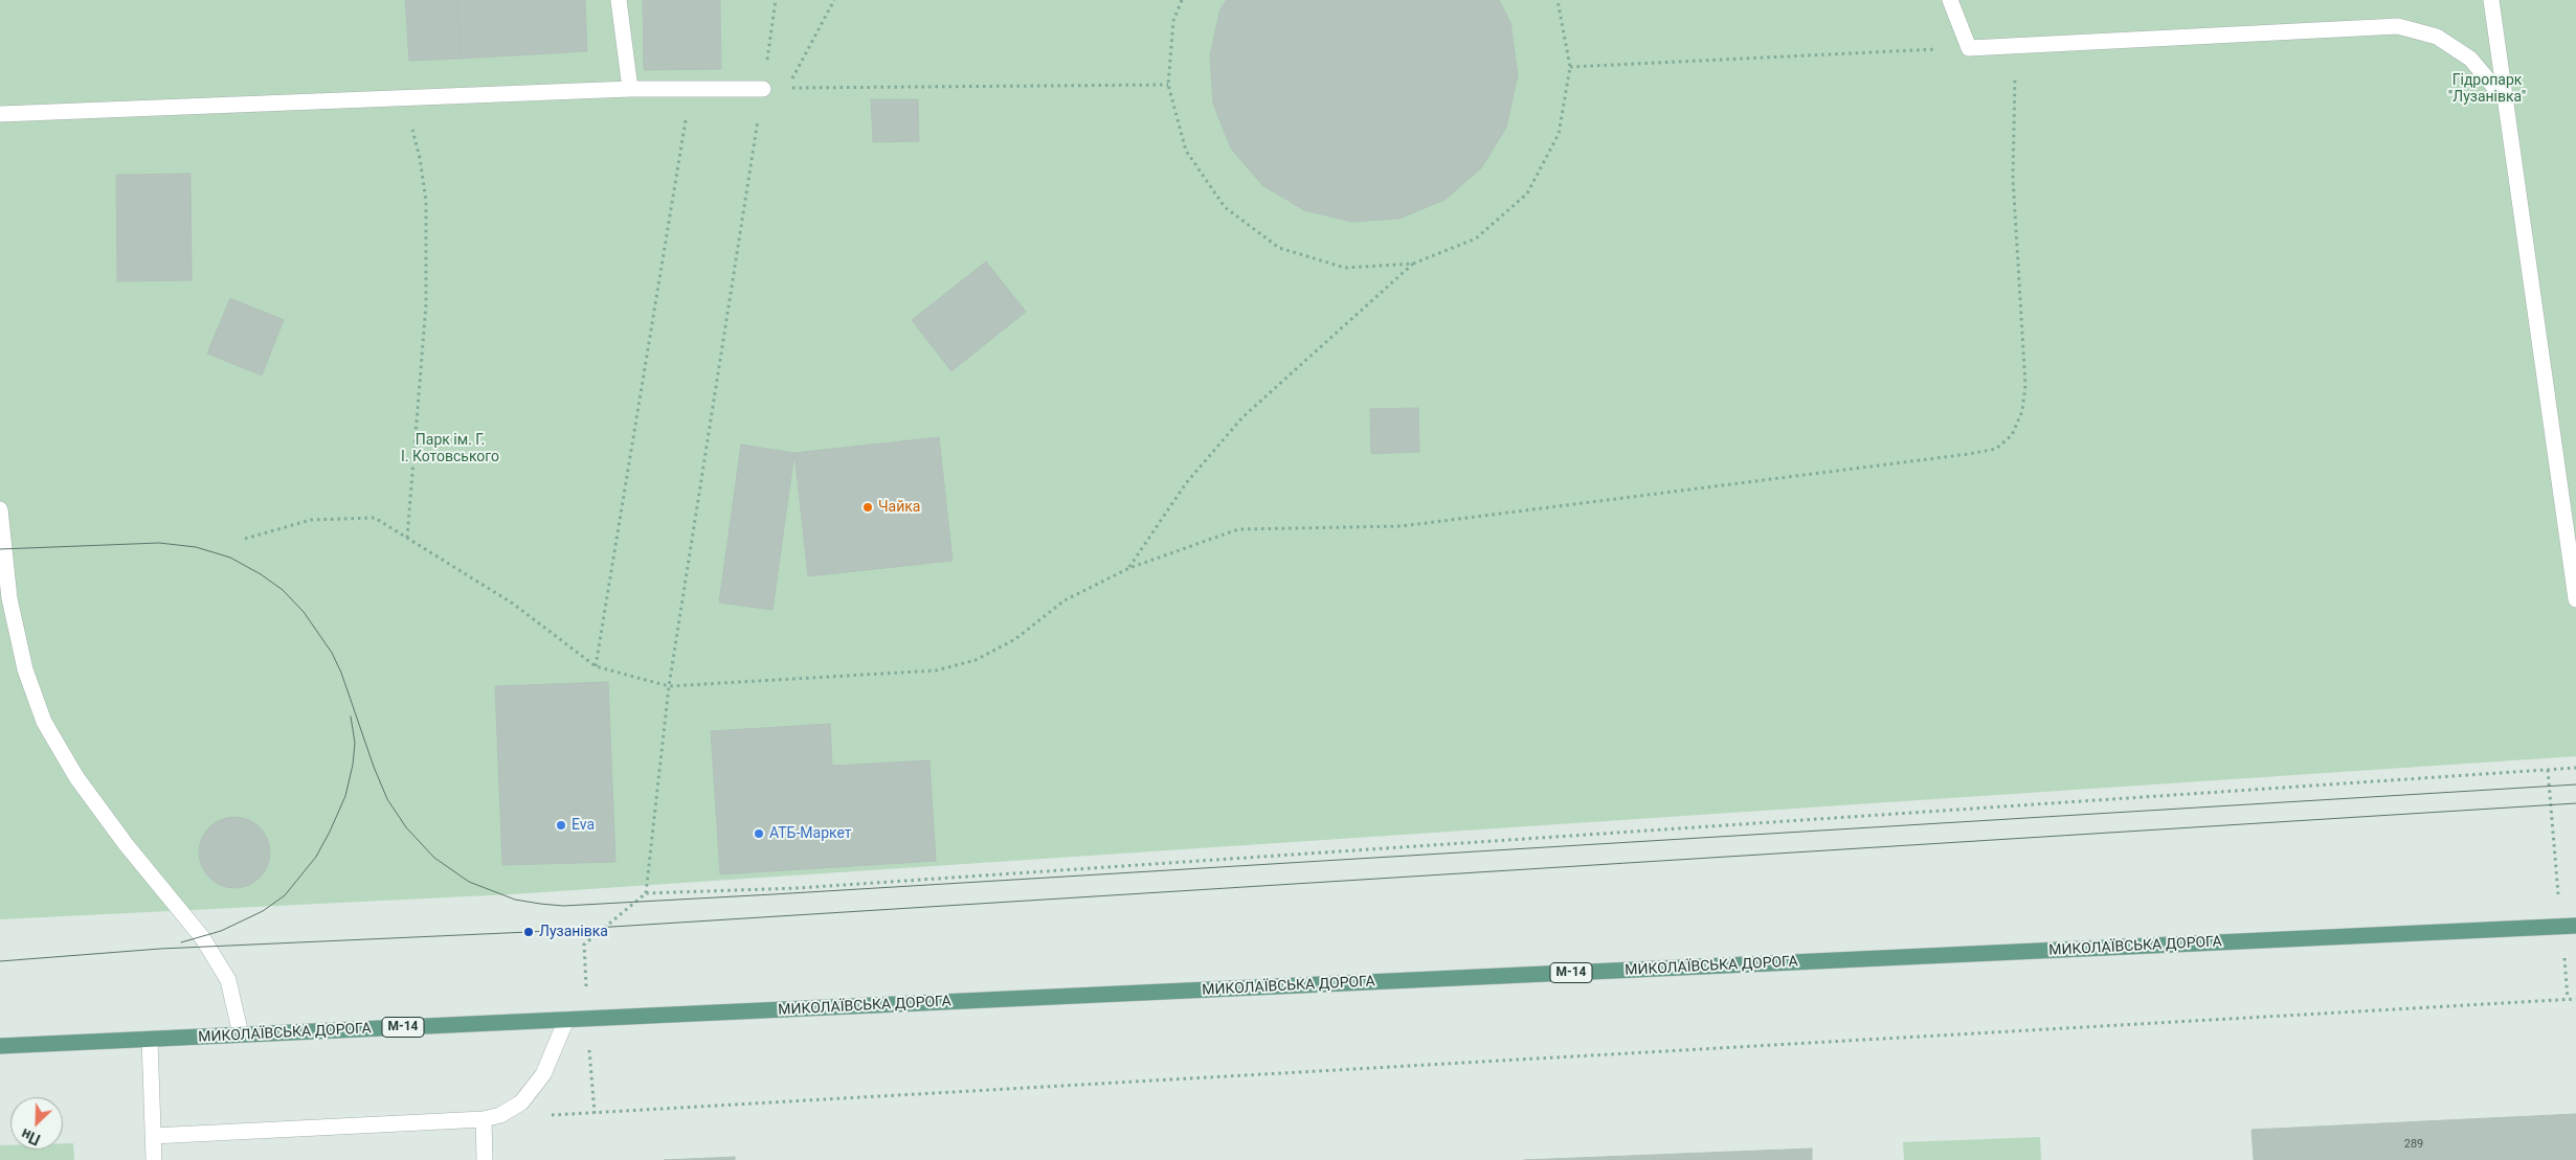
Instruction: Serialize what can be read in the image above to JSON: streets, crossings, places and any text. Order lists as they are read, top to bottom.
{
  "streets": {
    "main road": ["МИКОЛАЇВСЬКА ДОРОГА", "М-14"]
  },
  "parks": ["Гідропарк \"Лузанівка\"", "Парк ім. Г. І. Котовського"],
  "places": [
    "Чайка",
    "Eva",
    "АТБ-Маркет",
    "Лузанівка"
  ],
  "house_numbers": ["289"],
  "north": "bottom left"
}
